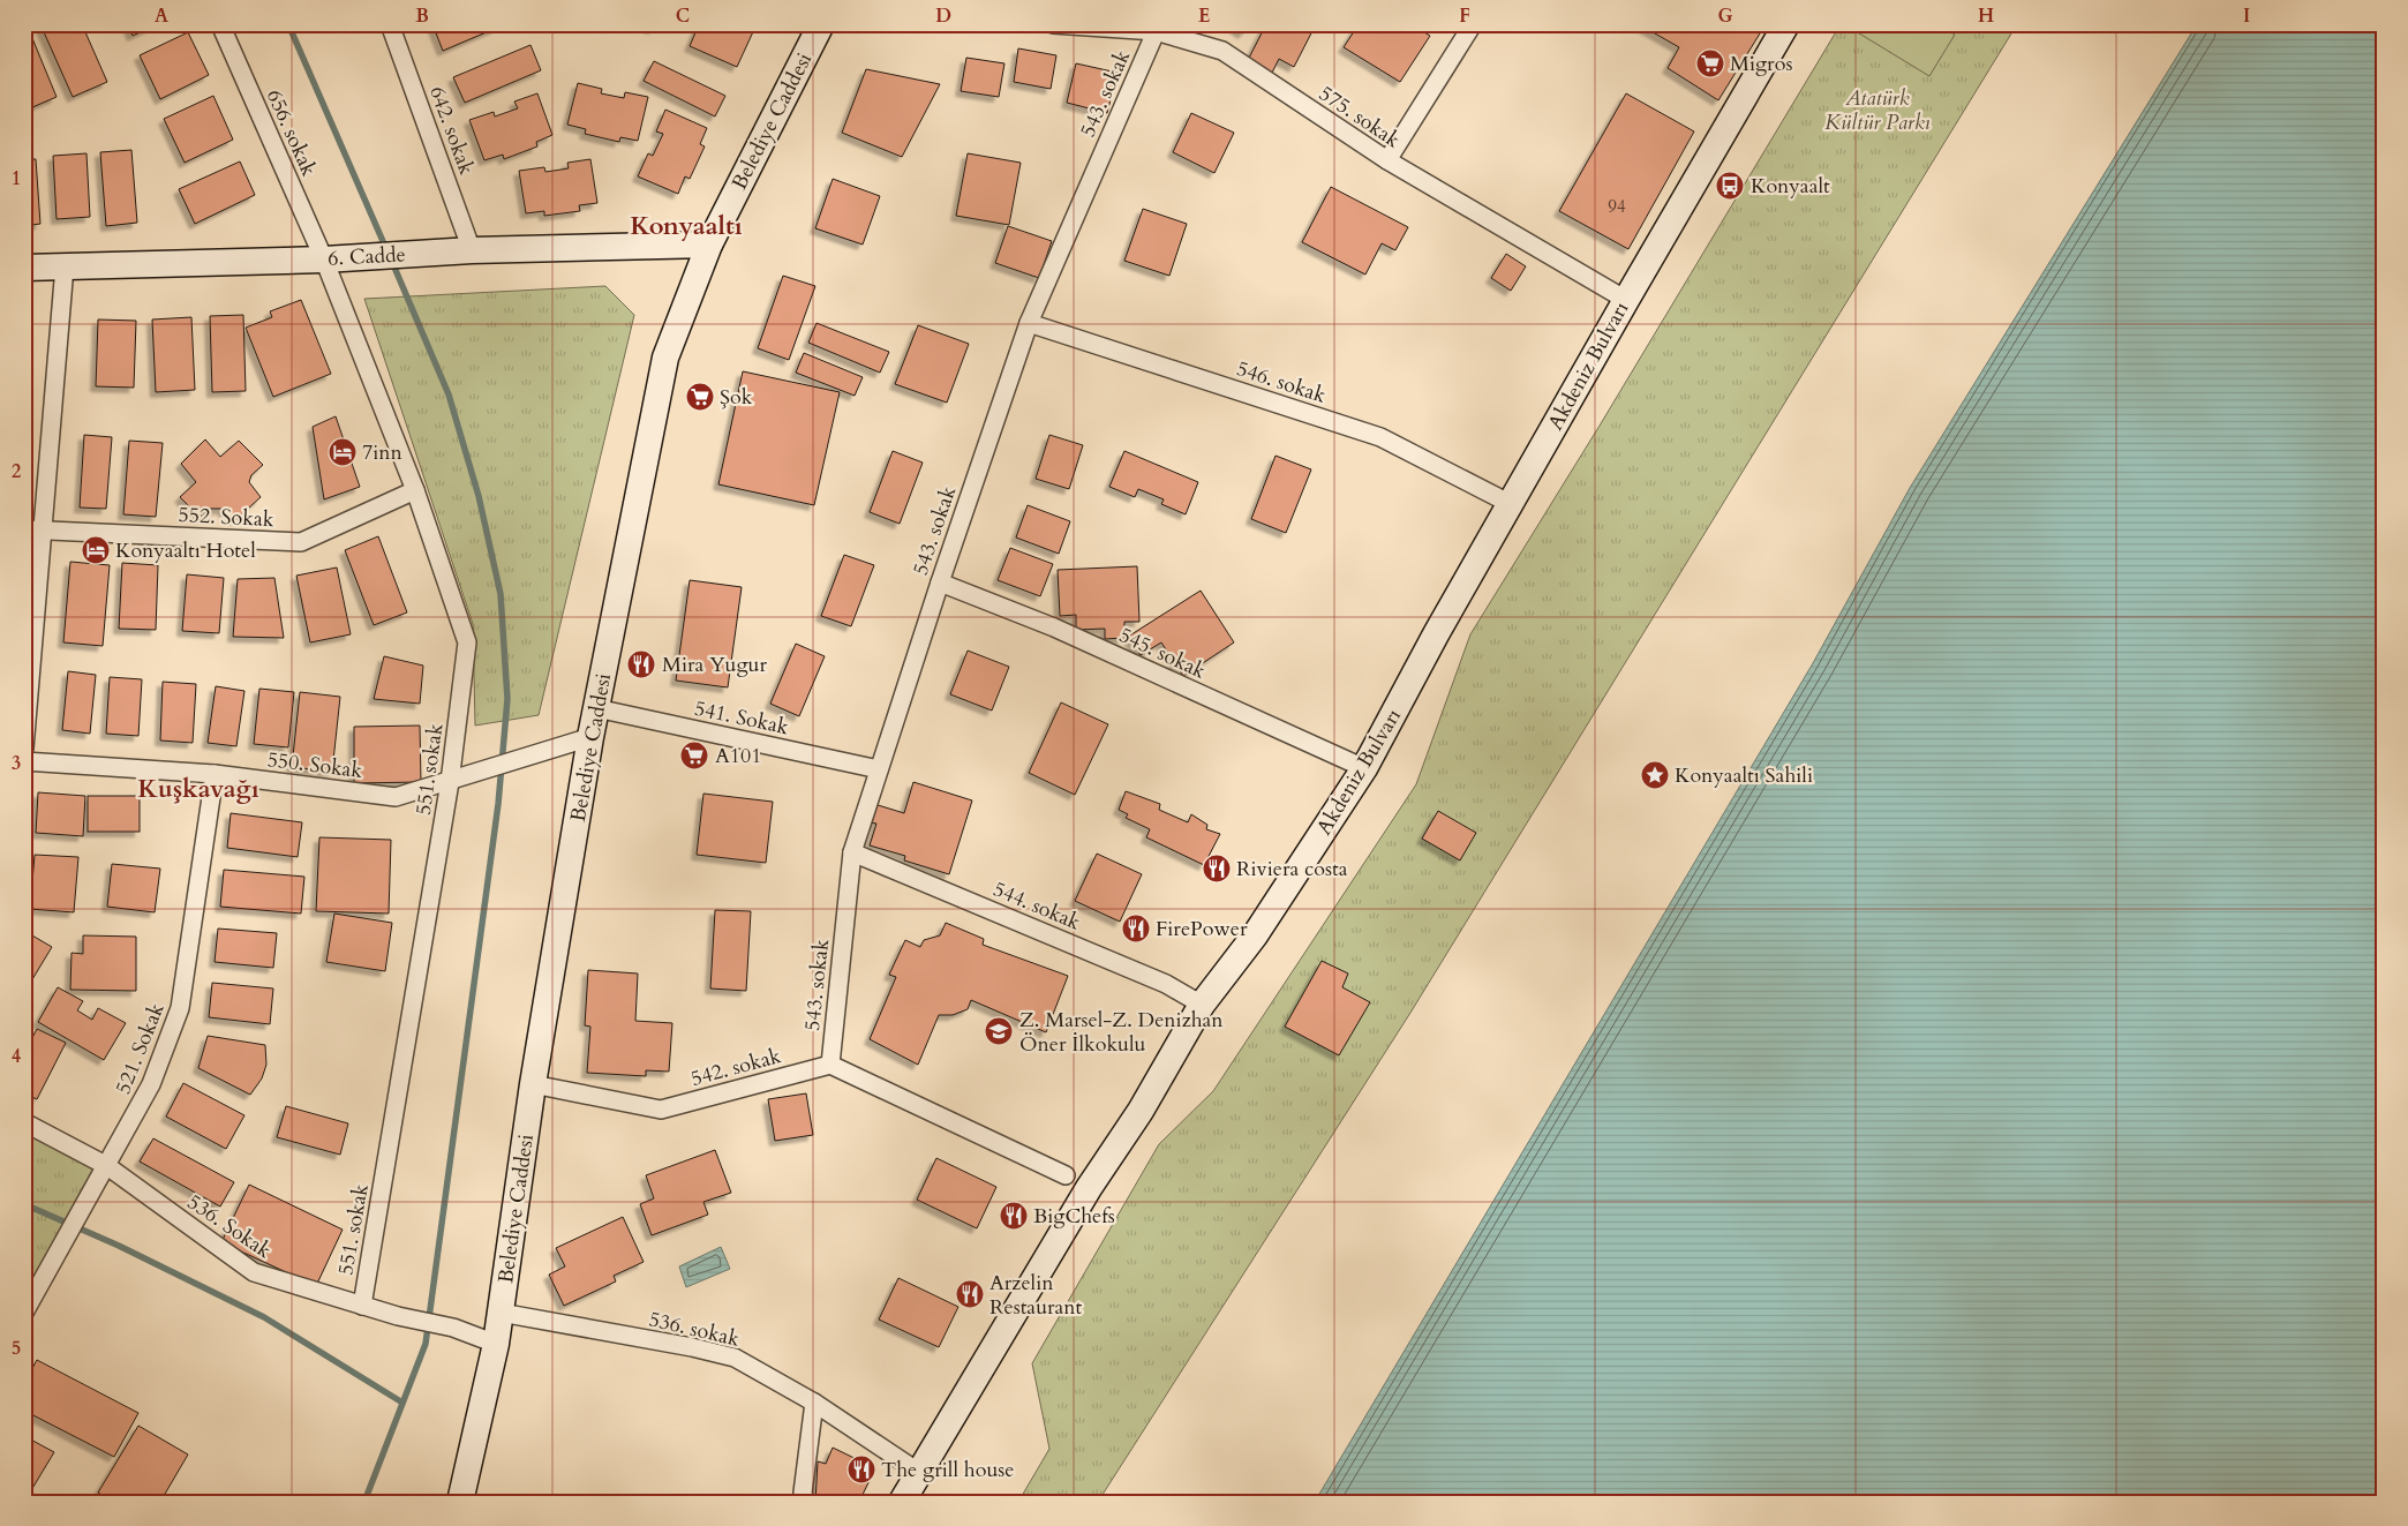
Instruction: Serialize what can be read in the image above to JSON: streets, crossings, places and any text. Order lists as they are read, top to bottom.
{
  "streets": {
    "main road": ["Belediye Caddesi", "6. Cadde", "Akdeniz Bulvarı"],
    "street": [
      "543. sokak",
      "575. sokak",
      "642. sokak",
      "656. sokak",
      "546. sokak",
      "552. Sokak",
      "545. sokak",
      "541. Sokak",
      "550. Sokak",
      "551. sokak",
      "544. sokak",
      "521. Sokak",
      "542. sokak",
      "536. Sokak",
      "536. sokak"
    ]
  },
  "crossings": [
    ["543. sokak", "575. sokak"],
    ["543. sokak", "546. sokak"],
    ["543. sokak", "545. sokak"],
    ["543. sokak", "541. Sokak"],
    ["543. sokak", "544. sokak"],
    ["543. sokak", "542. sokak"],
    ["575. sokak", "Akdeniz Bulvarı"],
    ["Belediye Caddesi", "6. Cadde"],
    ["Belediye Caddesi", "541. Sokak"],
    ["Belediye Caddesi", "550. Sokak"],
    ["Belediye Caddesi", "542. sokak"],
    ["Belediye Caddesi", "536. Sokak"],
    ["Belediye Caddesi", "536. sokak"],
    ["642. sokak", "6. Cadde"],
    ["656. sokak", "6. Cadde"],
    ["656. sokak", "551. sokak"],
    ["6. Cadde", "551. sokak"],
    ["Akdeniz Bulvarı", "546. sokak"],
    ["Akdeniz Bulvarı", "545. sokak"],
    ["Akdeniz Bulvarı", "544. sokak"],
    ["Akdeniz Bulvarı", "536. sokak"],
    ["552. Sokak", "551. sokak"],
    ["550. Sokak", "551. sokak"],
    ["550. Sokak", "521. Sokak"],
    ["551. sokak", "536. Sokak"],
    ["521. Sokak", "536. Sokak"]
  ],
  "districts": ["Konyaaltı", "Kuşkavağı"],
  "parks": ["Atatürk Kültür Parkı"],
  "places": {
    "supermarket": ["Migros", "Şok", "A101"],
    "bus stop": ["Konyaalt"],
    "hotel": ["7inn", "Konyaaltı Hotel"],
    "restaurant": [
      "Mira Yugur",
      "Riviera costa",
      "FirePower",
      "BigChefs",
      "Arzelin Restaurant",
      "The grill house"
    ],
    "place": ["Konyaaltı Sahili"],
    "school or university": ["Z. Marsel-Z. Denizhan Öner İlkokulu"]
  },
  "house_numbers": ["94"],
  "grid": {
    "columns": [
      "A",
      "B",
      "C",
      "D",
      "E",
      "F",
      "G",
      "H",
      "I"
    ],
    "rows": [
      "1",
      "2",
      "3",
      "4",
      "5"
    ]
  }
}
